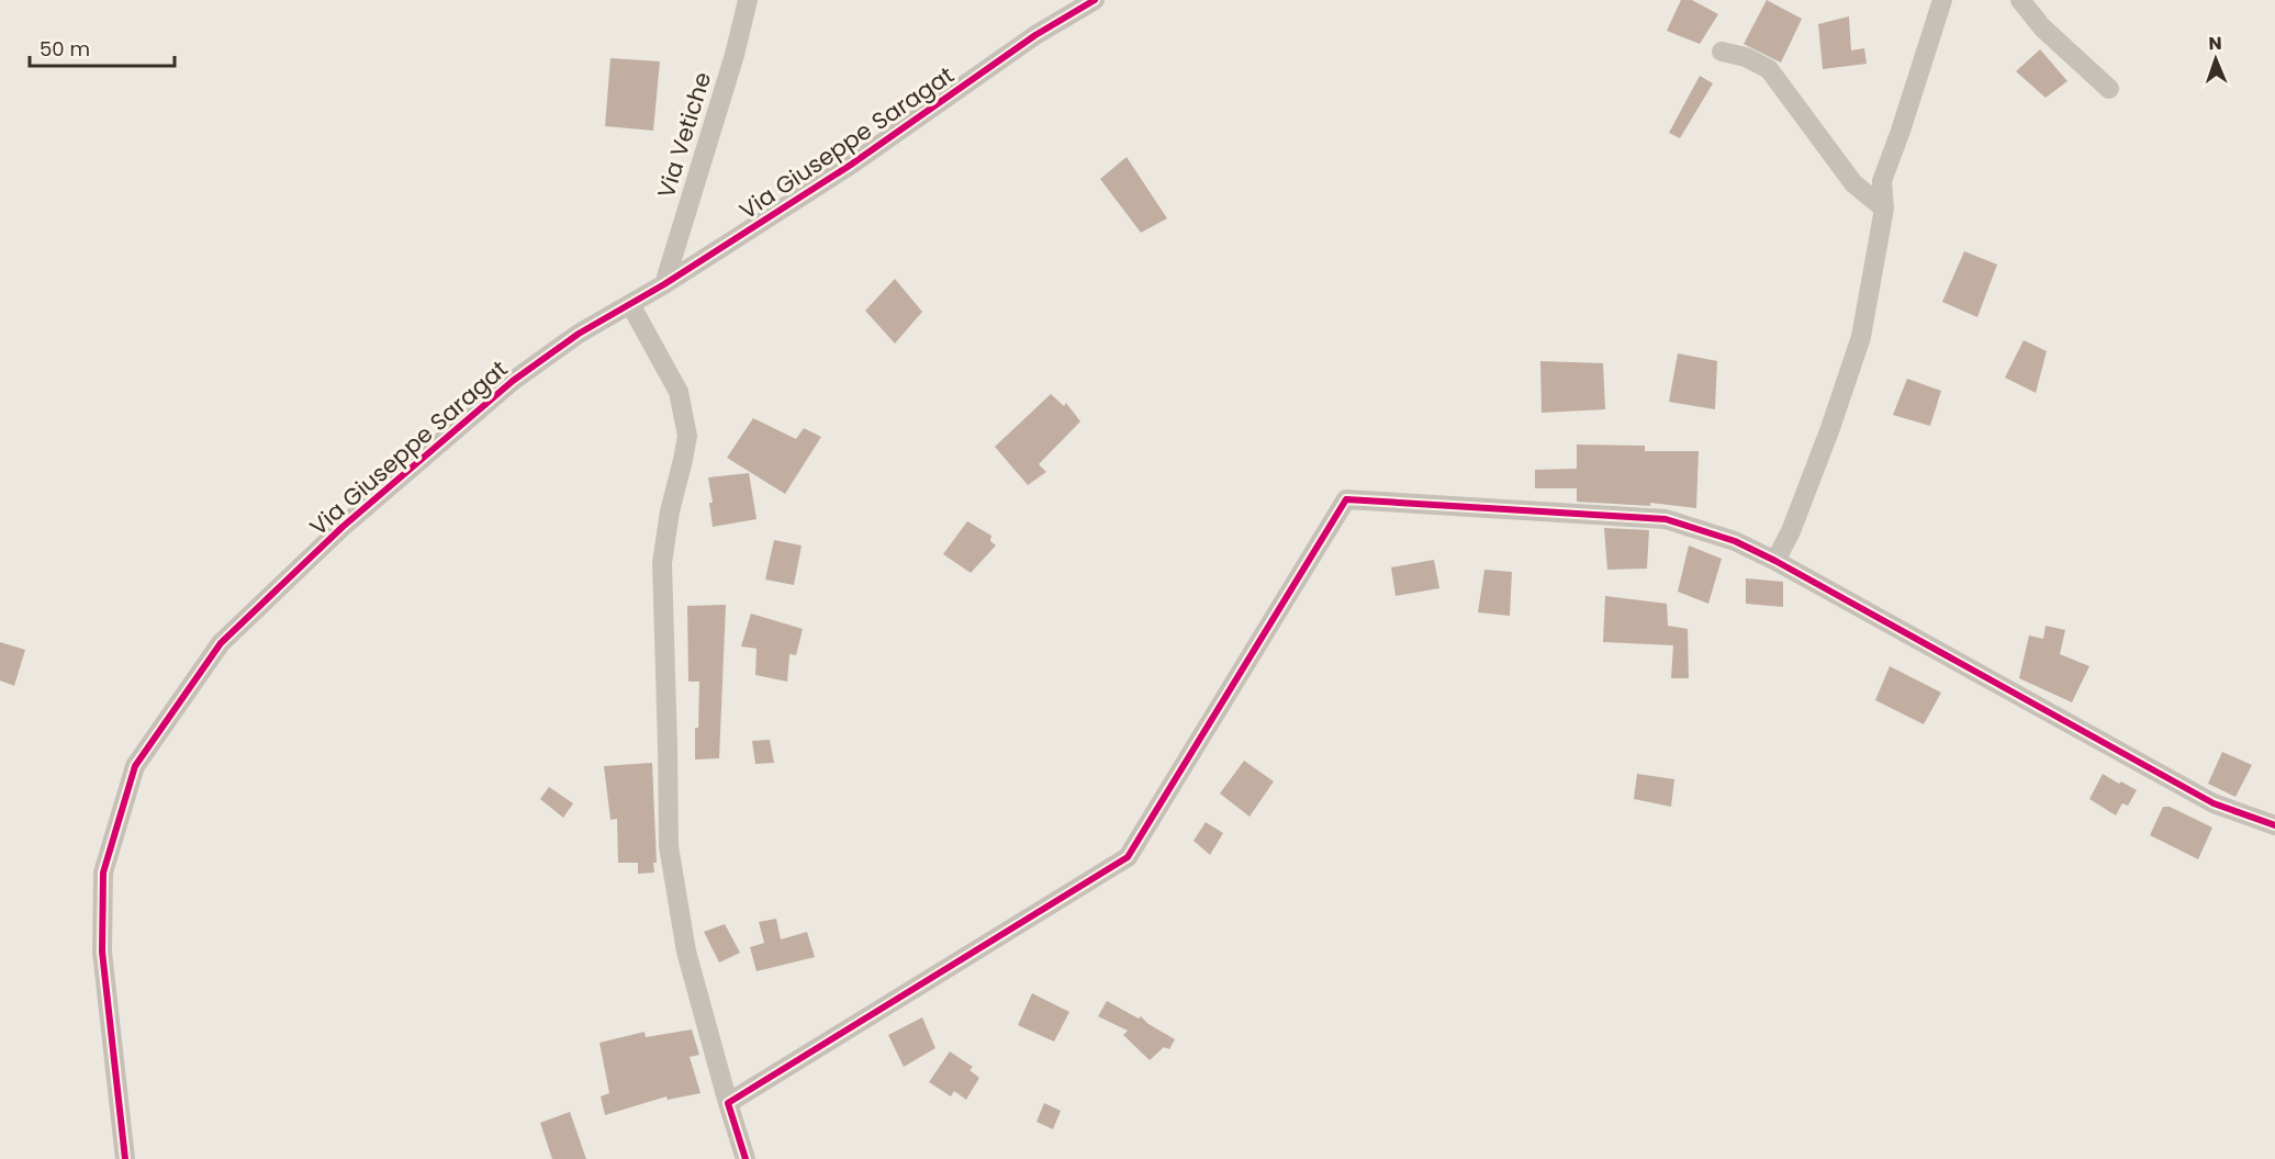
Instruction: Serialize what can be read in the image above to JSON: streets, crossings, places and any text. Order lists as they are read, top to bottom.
{
  "streets": {
    "street": ["Via Vetiche", "Via Giuseppe Saragat"]
  },
  "crossings": [
    ["Via Vetiche", "Via Giuseppe Saragat"]
  ],
  "scale_bar": "50 m",
  "north": "top"
}
